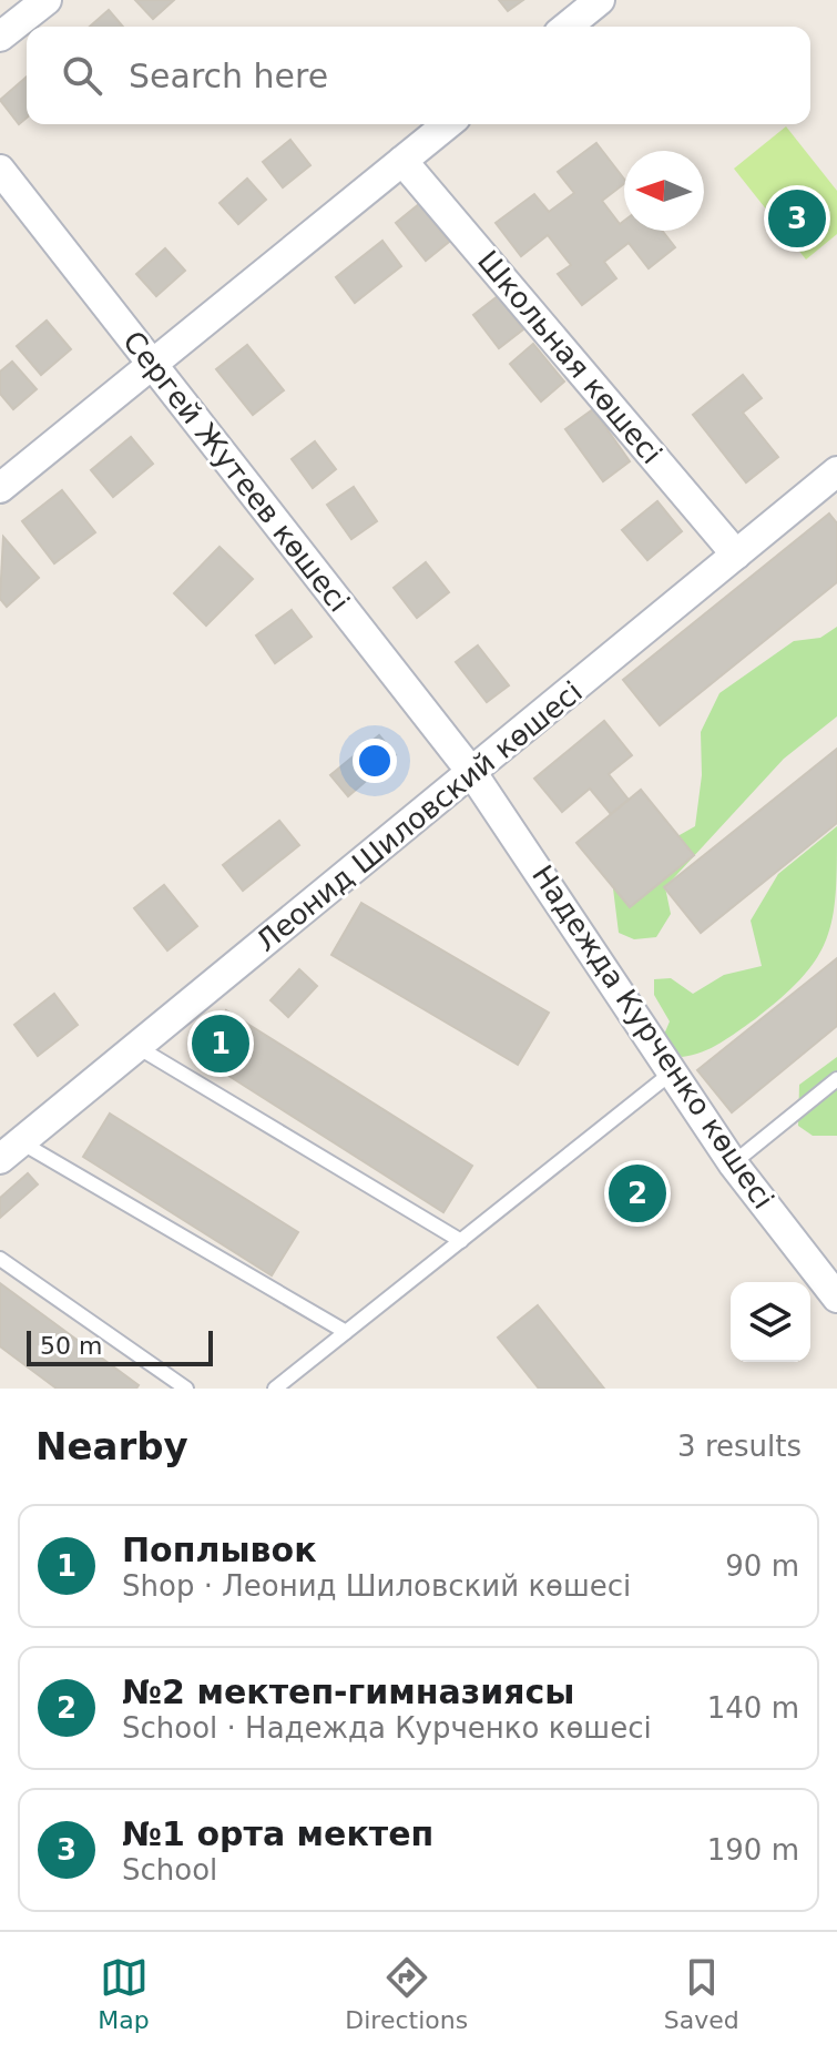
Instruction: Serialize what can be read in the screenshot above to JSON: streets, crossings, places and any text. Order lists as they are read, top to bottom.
{
  "streets": {
    "street": [
      "Школьная көшесі",
      "Сергей Жутеев көшесі",
      "Леонид Шиловский көшесі",
      "Надежда Курченко көшесі"
    ]
  },
  "crossings": [
    ["Школьная көшесі", "Леонид Шиловский көшесі"],
    ["Сергей Жутеев көшесі", "Леонид Шиловский көшесі"],
    ["Сергей Жутеев көшесі", "Надежда Курченко көшесі"],
    ["Леонид Шиловский көшесі", "Надежда Курченко көшесі"]
  ],
  "scale_bar": "50 m",
  "north": "left",
  "page": {
    "search": "Search here",
    "pins": ["3", "1", "2"],
    "scale": "50 m",
    "heading": ["Nearby", "3 results"],
    "list": [
      {
        "mark": "1",
        "name": "Поплывок",
        "note": "Shop · Леонид Шиловский көшесі",
        "value": "90 m"
      },
      {
        "mark": "2",
        "name": "№2 мектеп-гимназиясы",
        "note": "School · Надежда Курченко көшесі",
        "value": "140 m"
      },
      {
        "mark": "3",
        "name": "№1 орта мектеп",
        "note": "School",
        "value": "190 m"
      }
    ],
    "nav": ["Map", "Directions", "Saved"]
  }
}
